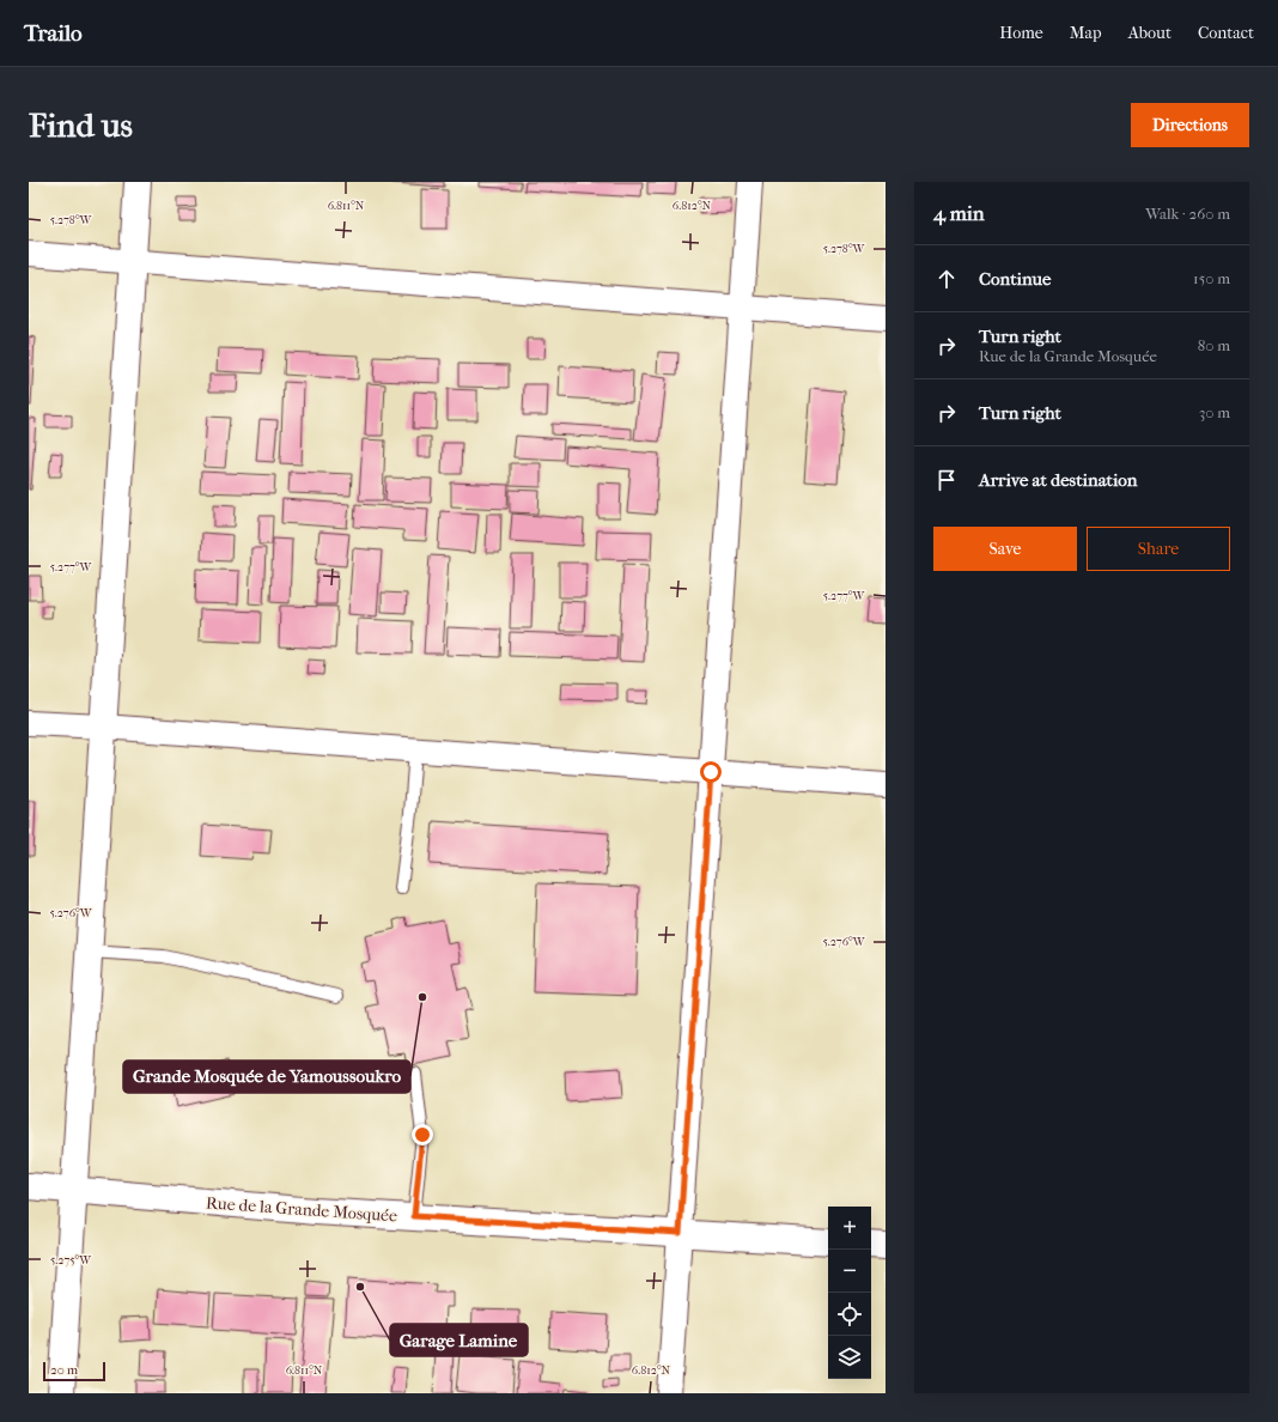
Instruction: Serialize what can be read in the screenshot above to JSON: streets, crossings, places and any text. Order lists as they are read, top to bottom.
{
  "streets": {
    "street": ["Rue de la Grande Mosquée"]
  },
  "places": ["Grande Mosquée de Yamoussoukro", "Garage Lamine"],
  "scale_bar": "20 m",
  "page": {
    "header": "Trailo",
    "nav": [
      "Home",
      "Map",
      "About",
      "Contact"
    ],
    "buttons": [
      "Directions",
      ["Save", "Share"]
    ],
    "title": "Find us",
    "heading": ["4 min", "Walk · 260 m"],
    "list": [
      ["Continue", "150 m"],
      ["Turn right", "Rue de la Grande Mosquée", "80 m"],
      ["Turn right", "30 m"],
      "Arrive at destination"
    ],
    "map_buttons": ["+", "−"],
    "scale": "20 m"
  },
  "coordinates": [
    "6.811°N",
    "6.812°N",
    "5.278°W",
    "5.277°W",
    "5.276°W",
    "5.275°W"
  ]
}
